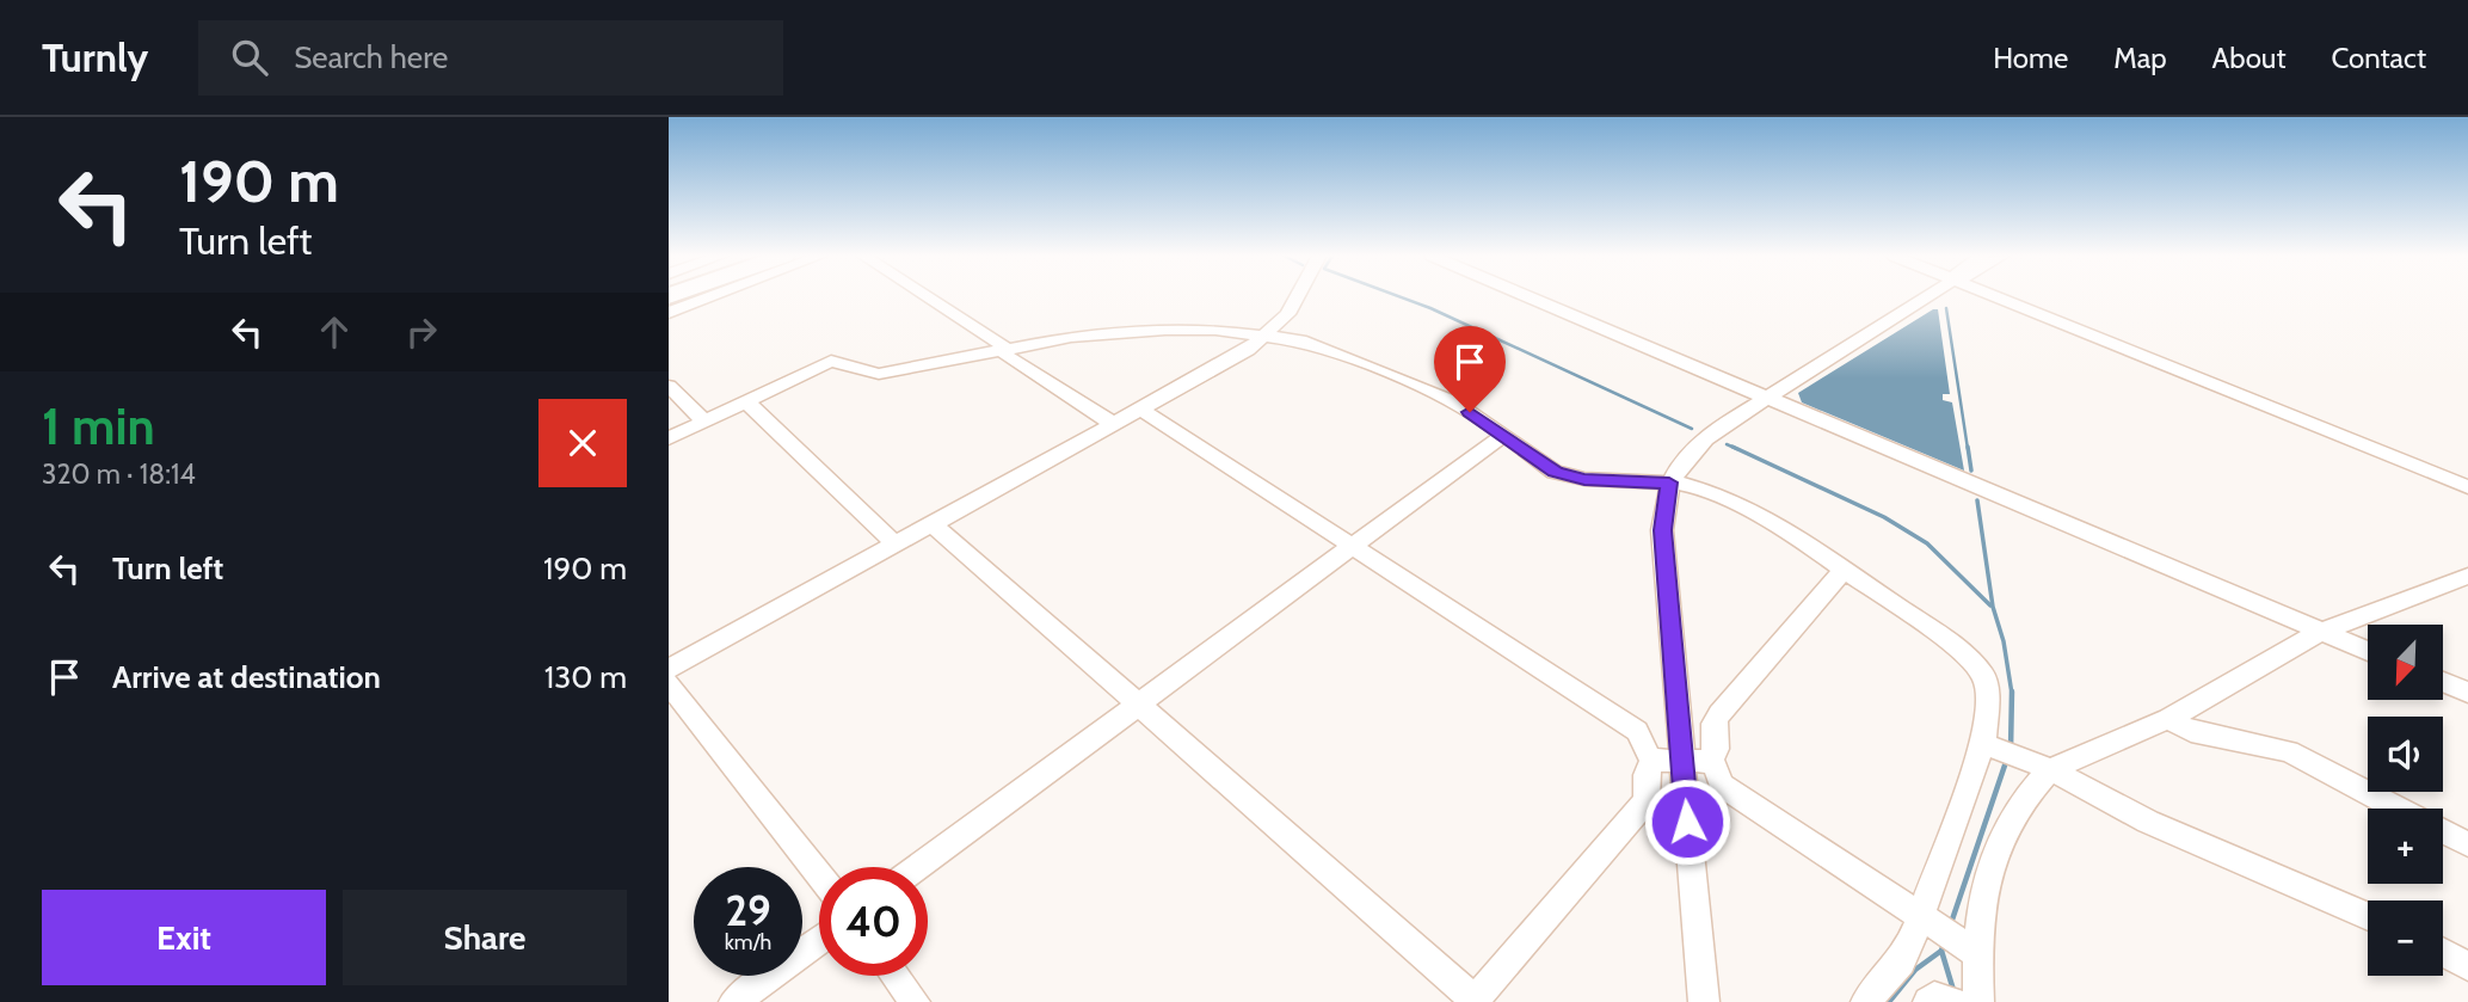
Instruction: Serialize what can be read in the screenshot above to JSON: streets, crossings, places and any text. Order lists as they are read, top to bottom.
{
  "north": "bottom left",
  "page": {
    "header": "Turnly",
    "search": "Search here",
    "nav": [
      "Home",
      "Map",
      "About",
      "Contact"
    ],
    "turn": ["190 m", "Turn left"],
    "heading": ["1 min", "320 m · 18:14"],
    "list": [
      {
        "name": "Turn left",
        "value": "190 m"
      },
      {
        "name": "Arrive at destination",
        "value": "130 m"
      }
    ],
    "map_buttons": ["+", "−"],
    "speed": "29 km/h",
    "limit": "40",
    "buttons": ["Exit", "Share"]
  }
}
